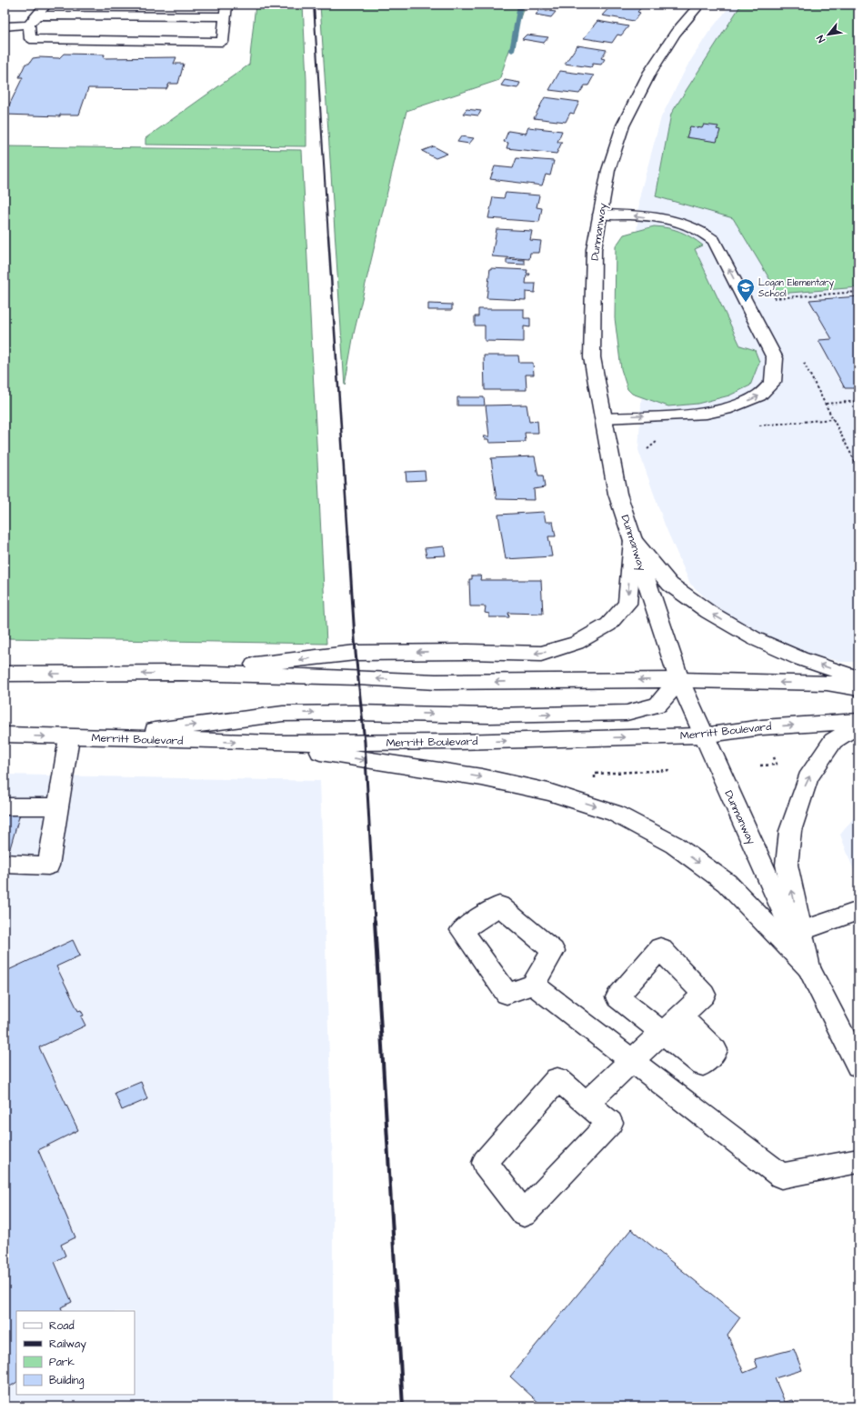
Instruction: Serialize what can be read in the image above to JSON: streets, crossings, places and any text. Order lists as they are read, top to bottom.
{
  "streets": {
    "main road": ["Dunmanway", "Merritt Boulevard"]
  },
  "crossings": [
    ["Dunmanway", "Merritt Boulevard"]
  ],
  "places": {
    "school or university": ["Logan Elementary School"]
  },
  "legend": [
    "Road",
    "Railway",
    "Park",
    "Building"
  ],
  "north": "bottom left"
}
